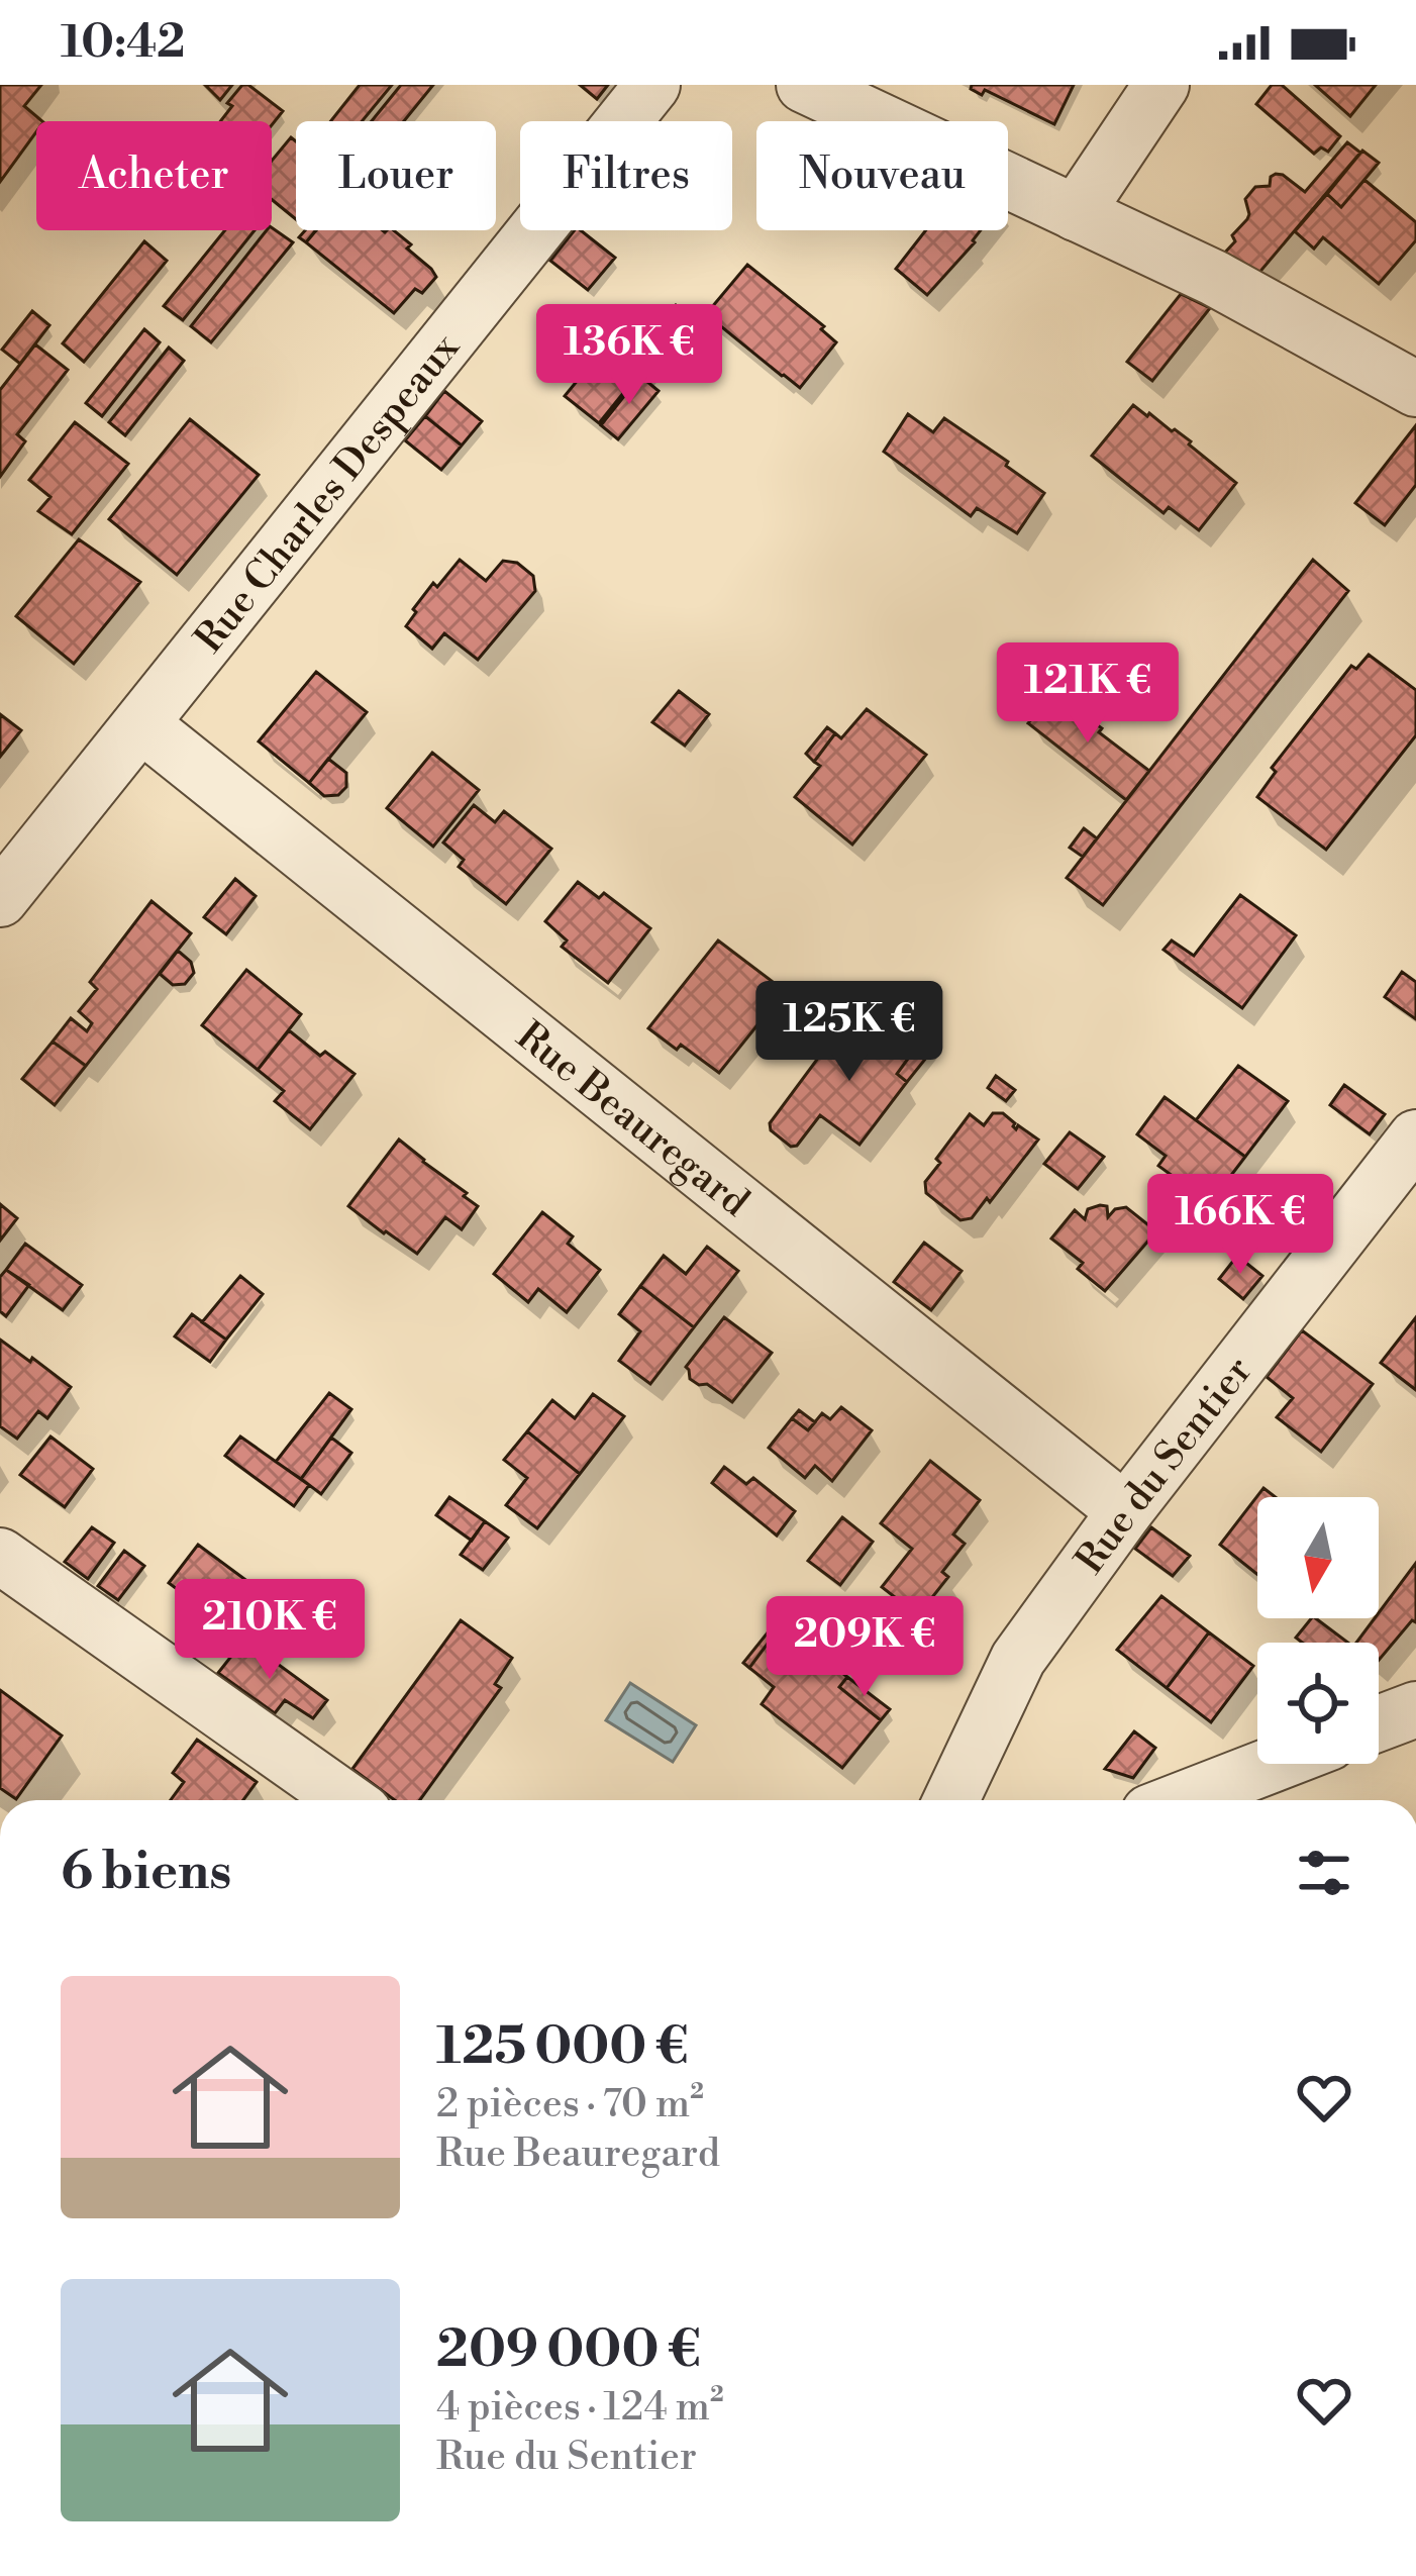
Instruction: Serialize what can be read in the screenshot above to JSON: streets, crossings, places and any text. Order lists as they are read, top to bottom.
{
  "streets": {
    "street": ["Rue Charles Despeaux", "Rue Beauregard", "Rue du Sentier"]
  },
  "crossings": [
    ["Rue Charles Despeaux", "Rue Beauregard"],
    ["Rue Beauregard", "Rue du Sentier"]
  ],
  "north": "bottom",
  "page": {
    "status": "10:42",
    "chip": [
      "Acheter",
      "Louer",
      "Filtres",
      "Nouveau"
    ],
    "price": [
      "136K €",
      "121K €",
      "125K €",
      "166K €",
      "210K €",
      "209K €"
    ],
    "heading": "6 biens",
    "list": [
      {
        "name": "125 000 €",
        "note": "2 pièces · 70 m² · Rue Beauregard"
      },
      {
        "name": "209 000 €",
        "note": "4 pièces · 124 m² · Rue du Sentier"
      }
    ]
  }
}
